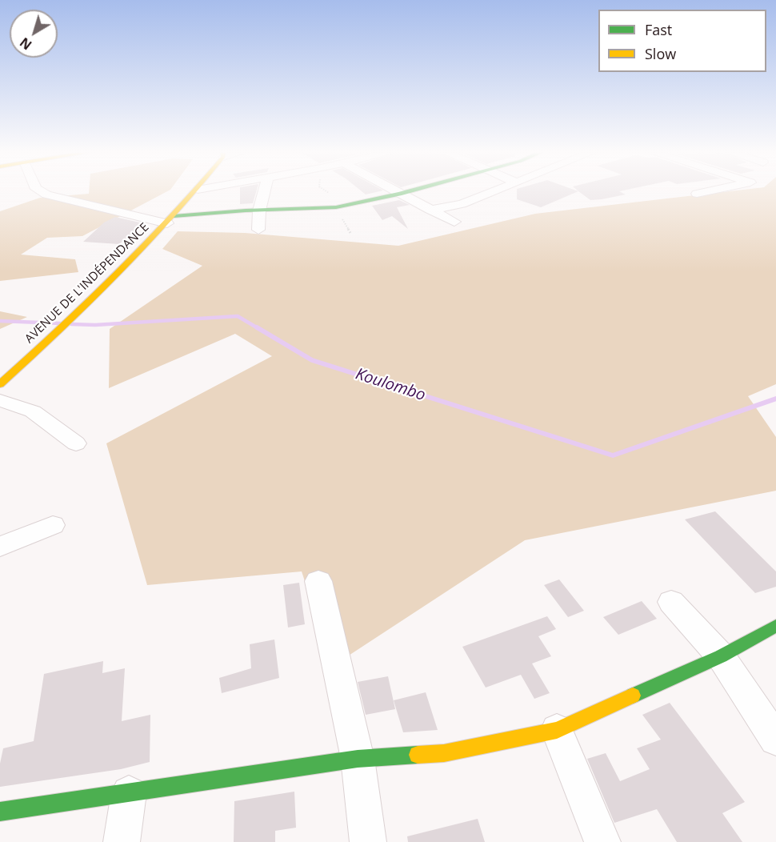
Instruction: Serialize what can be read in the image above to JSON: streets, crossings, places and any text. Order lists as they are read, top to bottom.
{
  "streets": {
    "street": ["AVENUE DE L'INDÉPENDANCE"]
  },
  "water": ["Koulombo"],
  "legend": ["Fast", "Slow"],
  "north": "bottom left"
}
